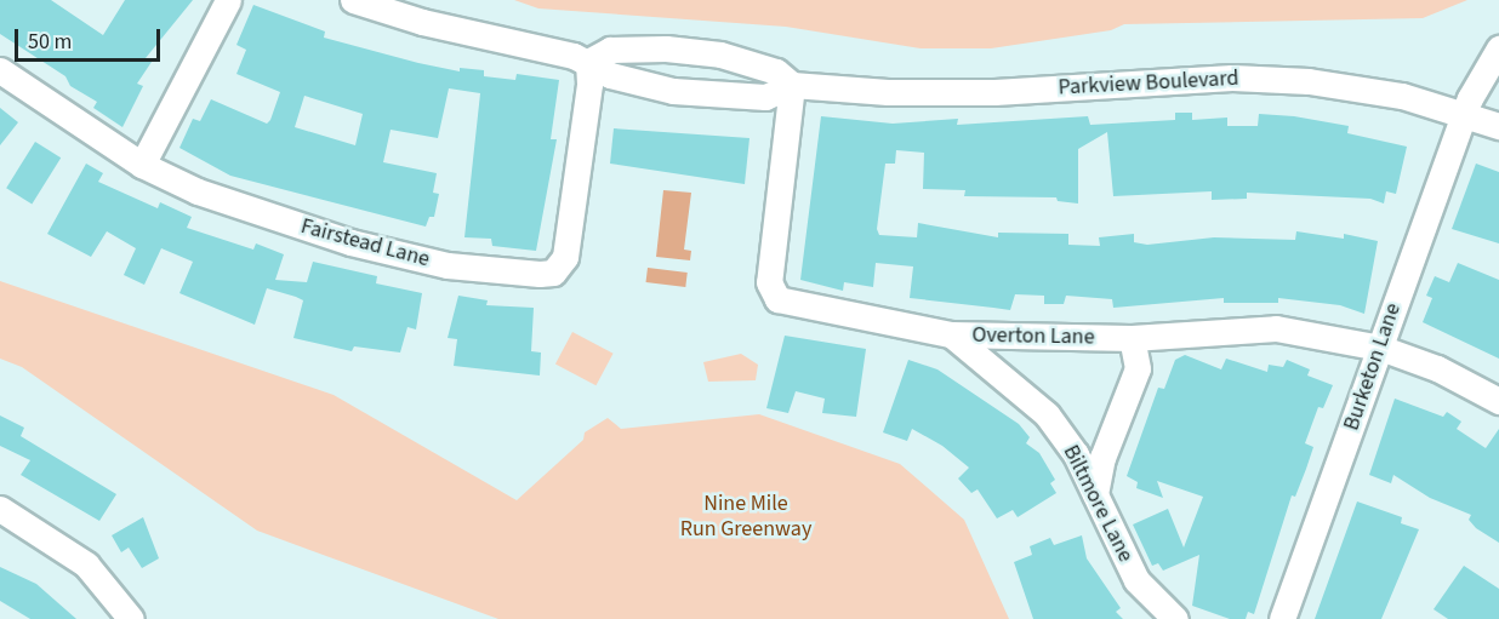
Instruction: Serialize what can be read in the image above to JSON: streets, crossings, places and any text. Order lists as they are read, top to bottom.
{
  "streets": {
    "street": [
      "Parkview Boulevard",
      "Fairstead Lane",
      "Overton Lane",
      "Burketon Lane",
      "Biltmore Lane"
    ]
  },
  "crossings": [
    ["Parkview Boulevard", "Fairstead Lane"],
    ["Parkview Boulevard", "Overton Lane"],
    ["Parkview Boulevard", "Burketon Lane"],
    ["Overton Lane", "Burketon Lane"],
    ["Overton Lane", "Biltmore Lane"]
  ],
  "parks": ["Nine Mile Run Greenway"],
  "scale_bar": "50 m"
}
